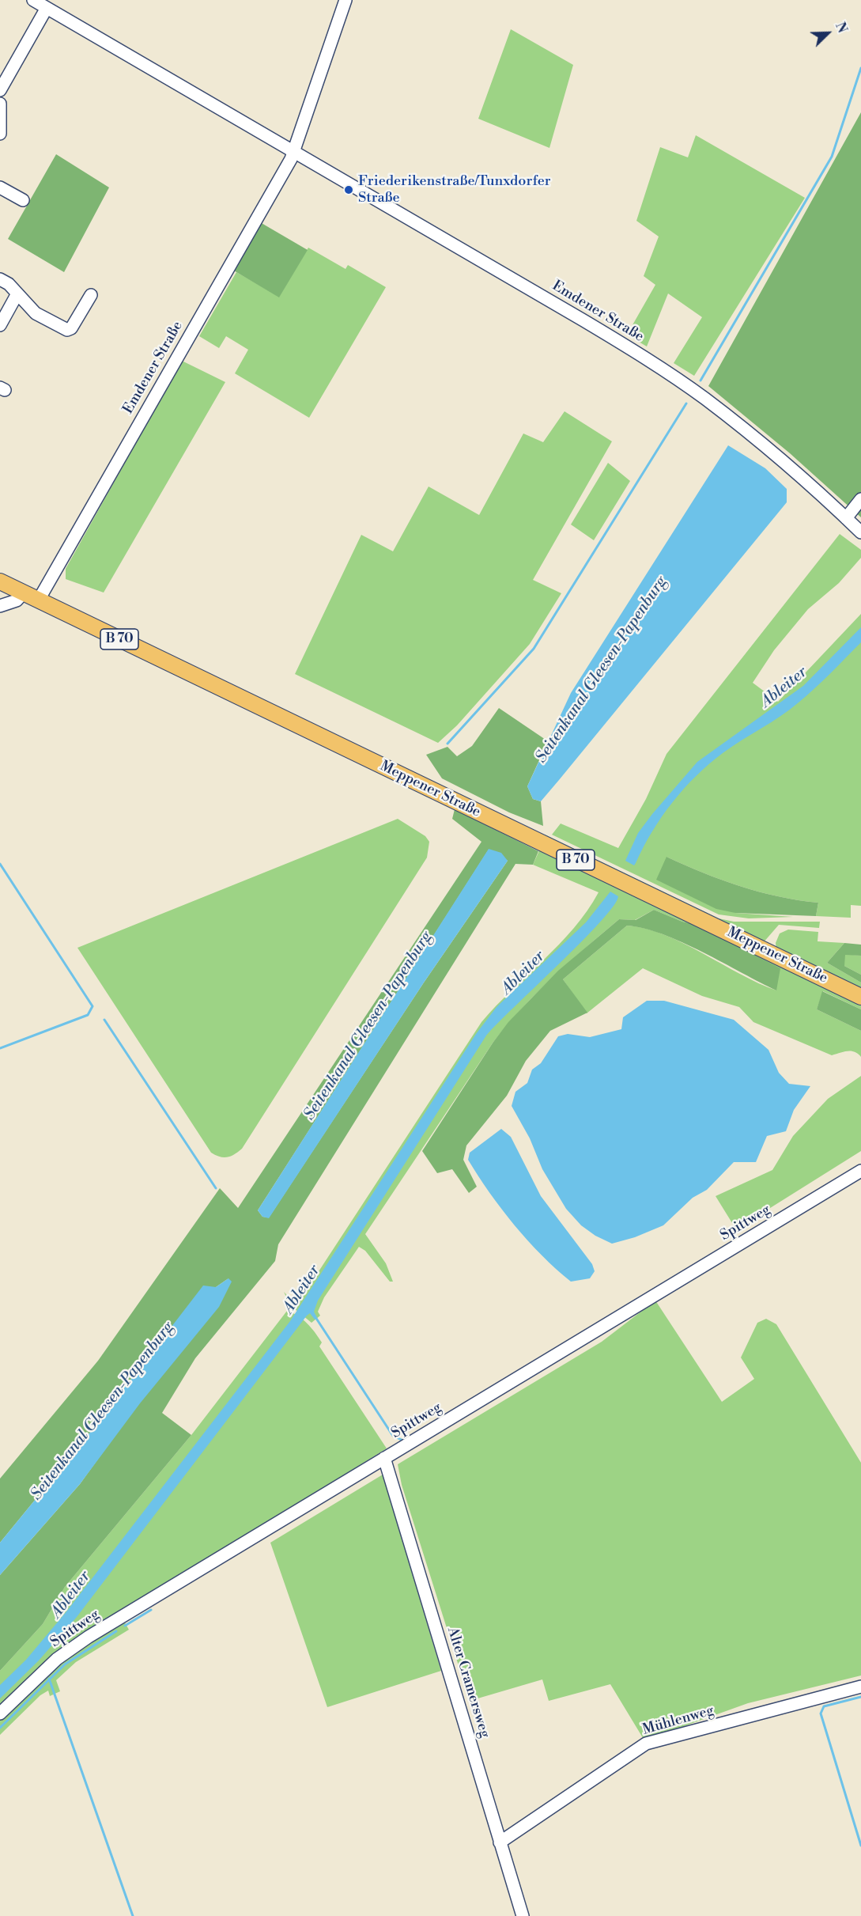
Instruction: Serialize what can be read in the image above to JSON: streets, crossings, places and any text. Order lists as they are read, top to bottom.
{
  "streets": {
    "main road": ["B 70", "Meppener Straße"],
    "street": [
      "Emdener Straße",
      "Spittweg",
      "Alter Cramersweg",
      "Mühlenweg"
    ]
  },
  "crossings": [
    ["Emdener Straße", "Meppener Straße"],
    ["Spittweg", "Alter Cramersweg"],
    ["Alter Cramersweg", "Mühlenweg"]
  ],
  "water": ["Seitenkanal Gleesen-Papenburg", "Ableiter"],
  "places": ["Friederikenstraße/Tunxdorfer Straße"],
  "north": "top right"
}
